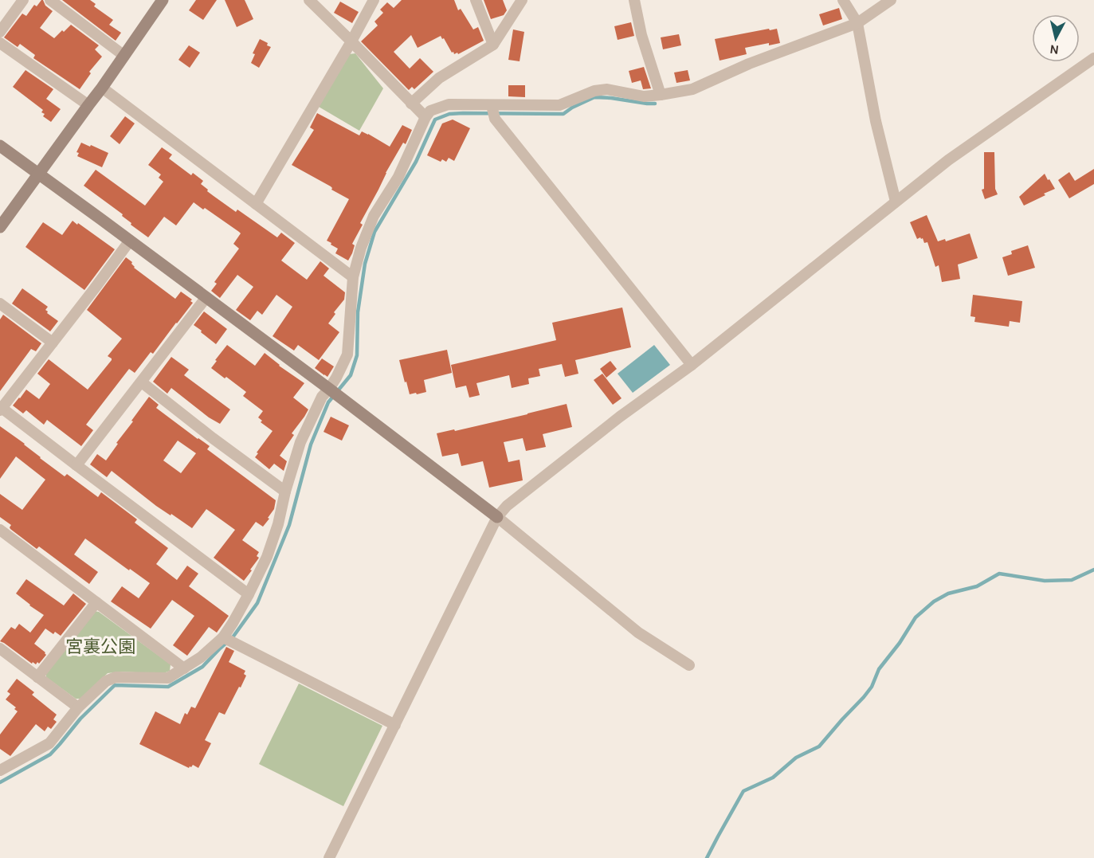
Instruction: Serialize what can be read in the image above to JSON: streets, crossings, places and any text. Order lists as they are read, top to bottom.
{
  "parks": ["宮裏公園"],
  "north": "bottom"
}
